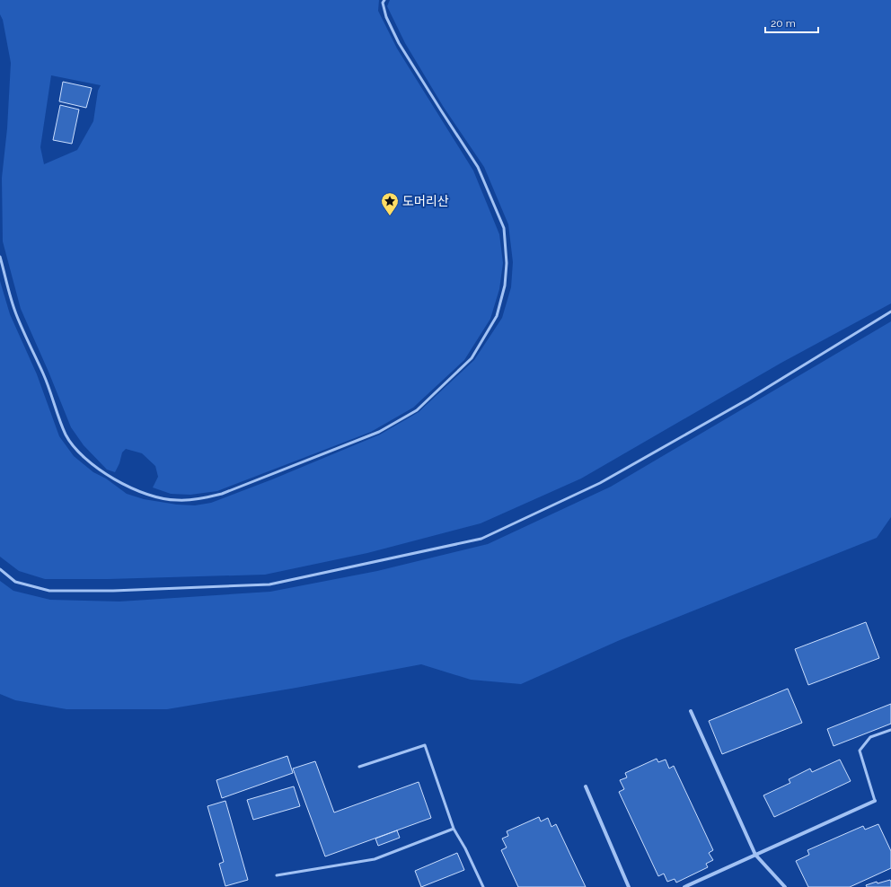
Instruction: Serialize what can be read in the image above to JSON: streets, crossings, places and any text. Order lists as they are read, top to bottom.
{
  "places": {
    "place": ["도머리산"]
  },
  "scale_bar": "20 m"
}
